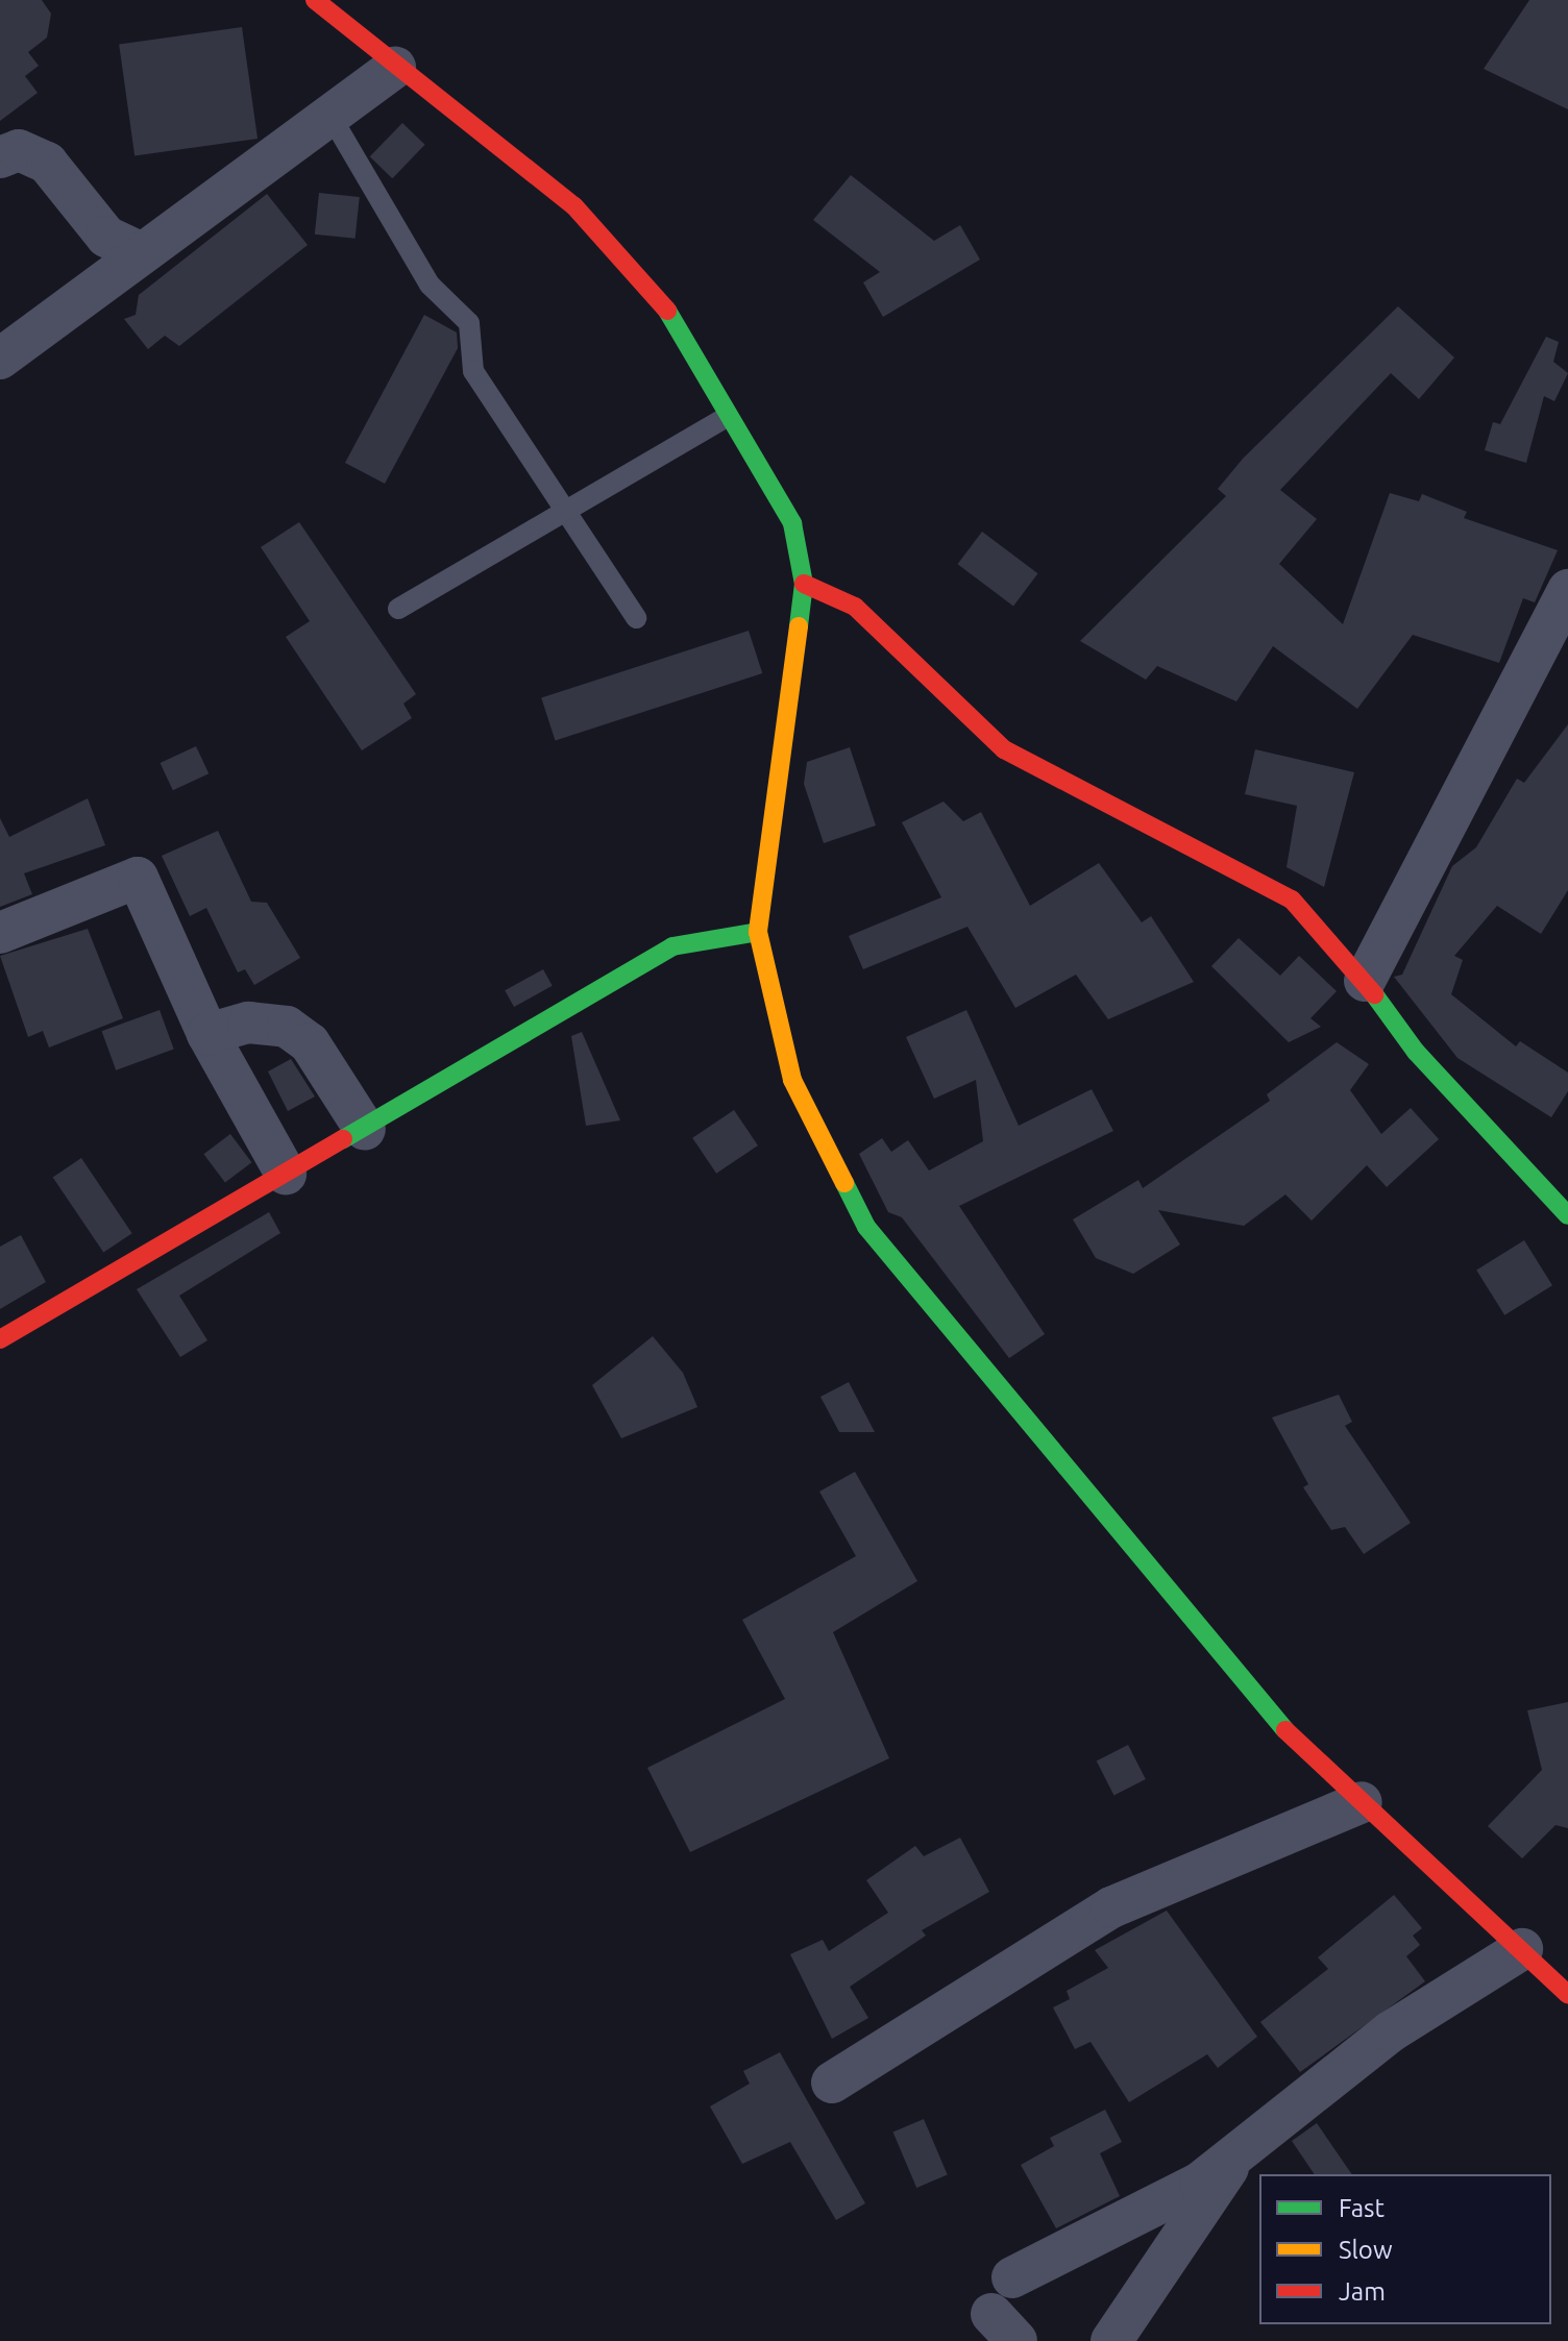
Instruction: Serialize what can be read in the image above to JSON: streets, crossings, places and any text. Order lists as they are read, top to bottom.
{
  "legend": ["Fast", "Slow", "Jam"]
}
